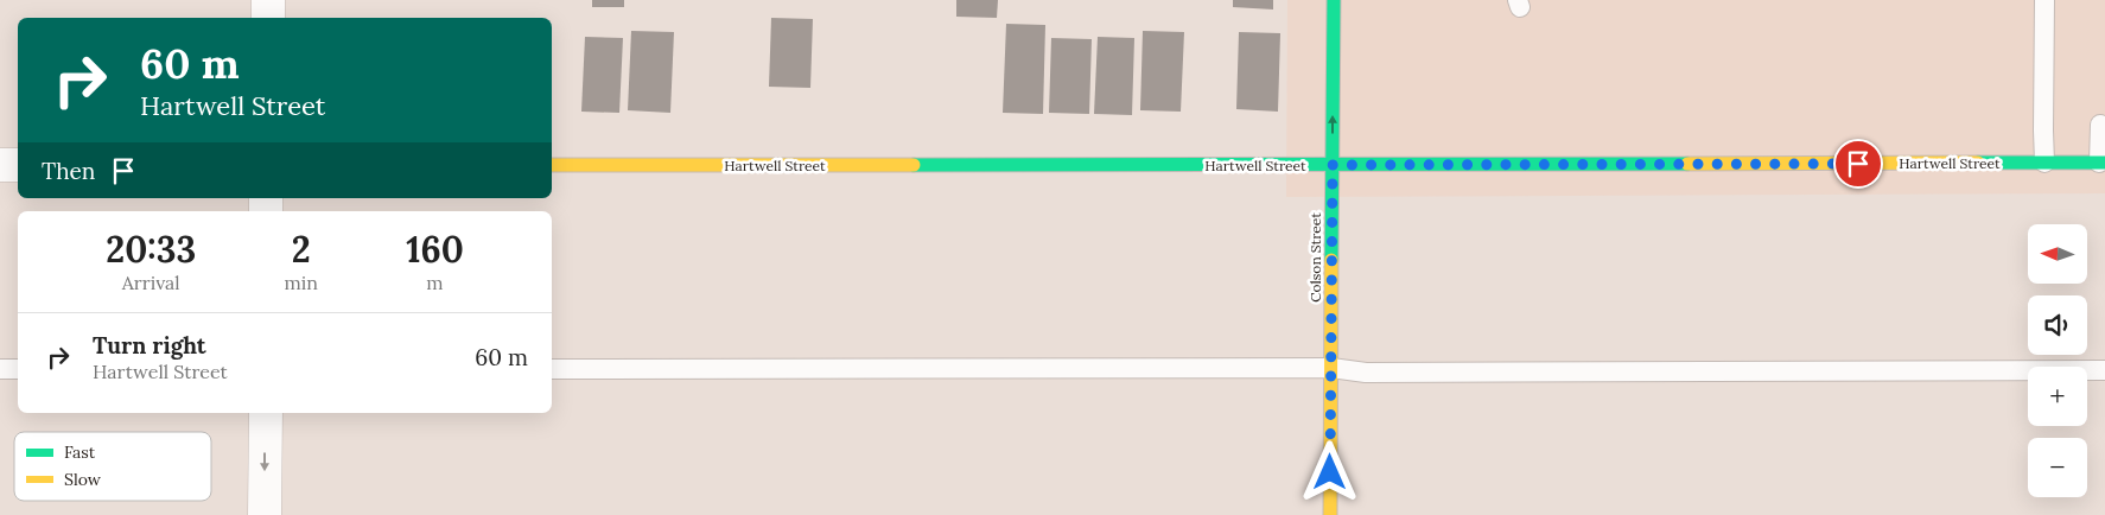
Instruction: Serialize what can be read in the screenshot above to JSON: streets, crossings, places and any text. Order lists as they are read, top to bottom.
{
  "streets": {
    "street": ["Hartwell Street", "Colson Street"]
  },
  "crossings": [
    ["Hartwell Street", "Colson Street"]
  ],
  "legend": ["Fast", "Slow"],
  "north": "left",
  "page": {
    "turn": ["60 m", "Hartwell Street"],
    "then": "Then",
    "eta": [
      "20:33",
      "Arrival",
      "2",
      "min",
      "160",
      "m"
    ],
    "map_buttons": ["+", "−"],
    "list": [
      {
        "name": "Turn right",
        "note": "Hartwell Street",
        "value": "60 m"
      }
    ]
  }
}
